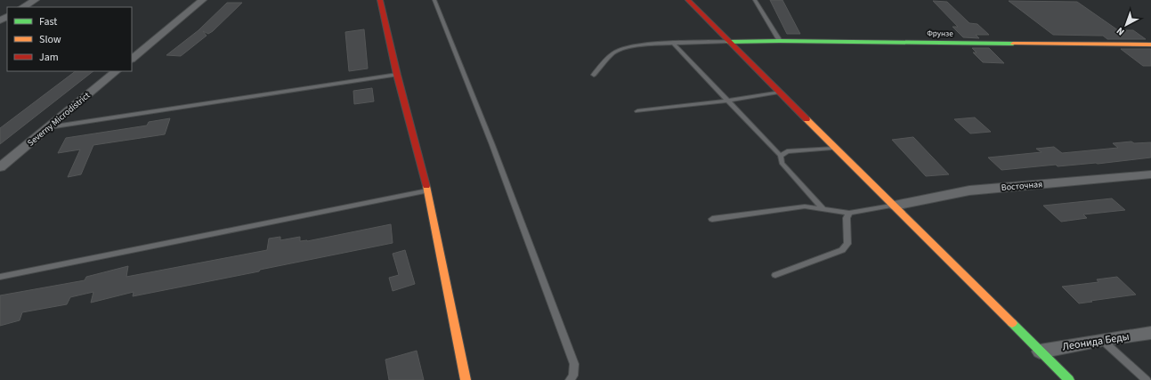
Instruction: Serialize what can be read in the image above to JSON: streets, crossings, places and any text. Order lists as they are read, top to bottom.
{
  "streets": {
    "main road": ["Фрунзе"],
    "street": ["Severny Microdistrict", "Восточная", "Леонида Беды"]
  },
  "legend": ["Fast", "Slow", "Jam"],
  "north": "bottom left"
}
